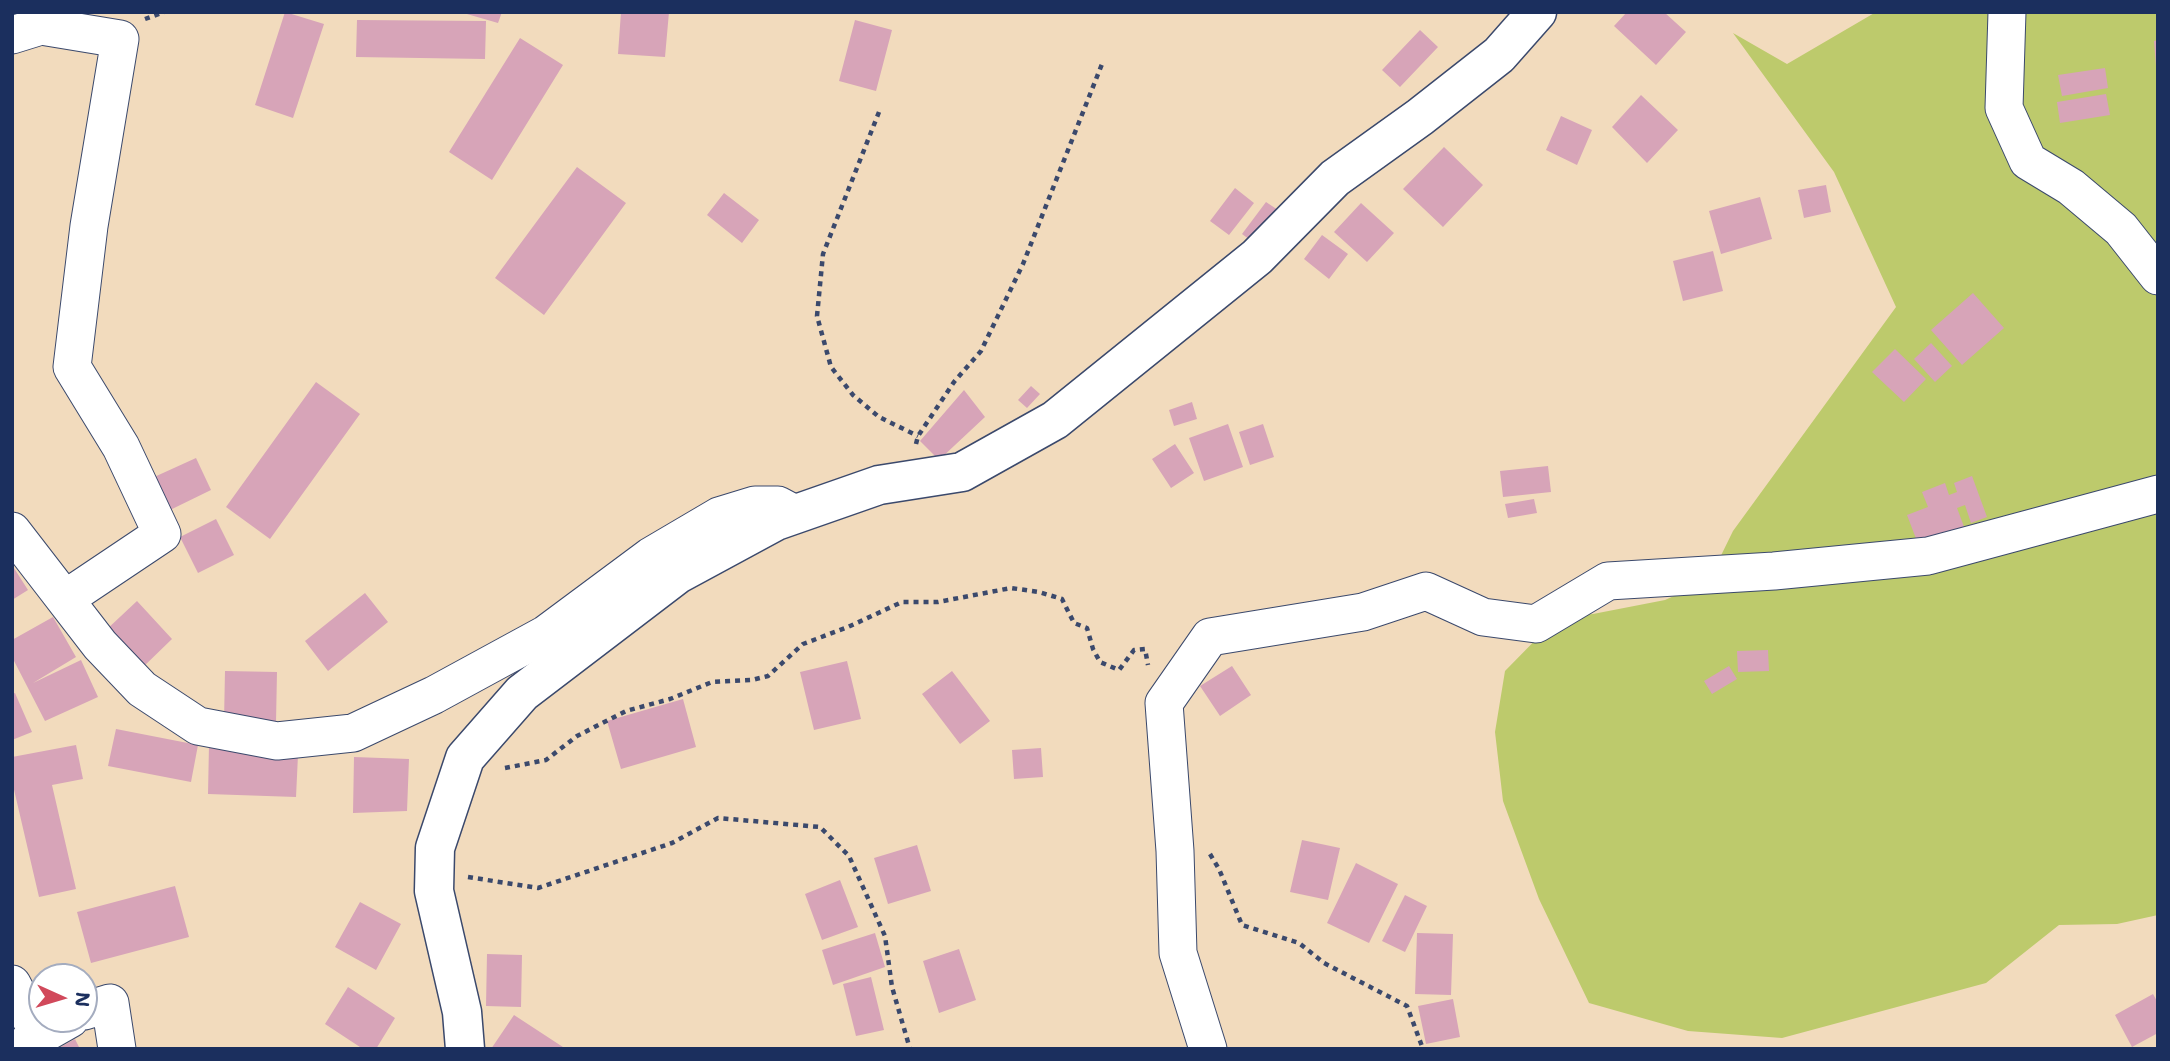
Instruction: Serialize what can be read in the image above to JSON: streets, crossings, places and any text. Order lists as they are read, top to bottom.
{
  "north": "right"
}
